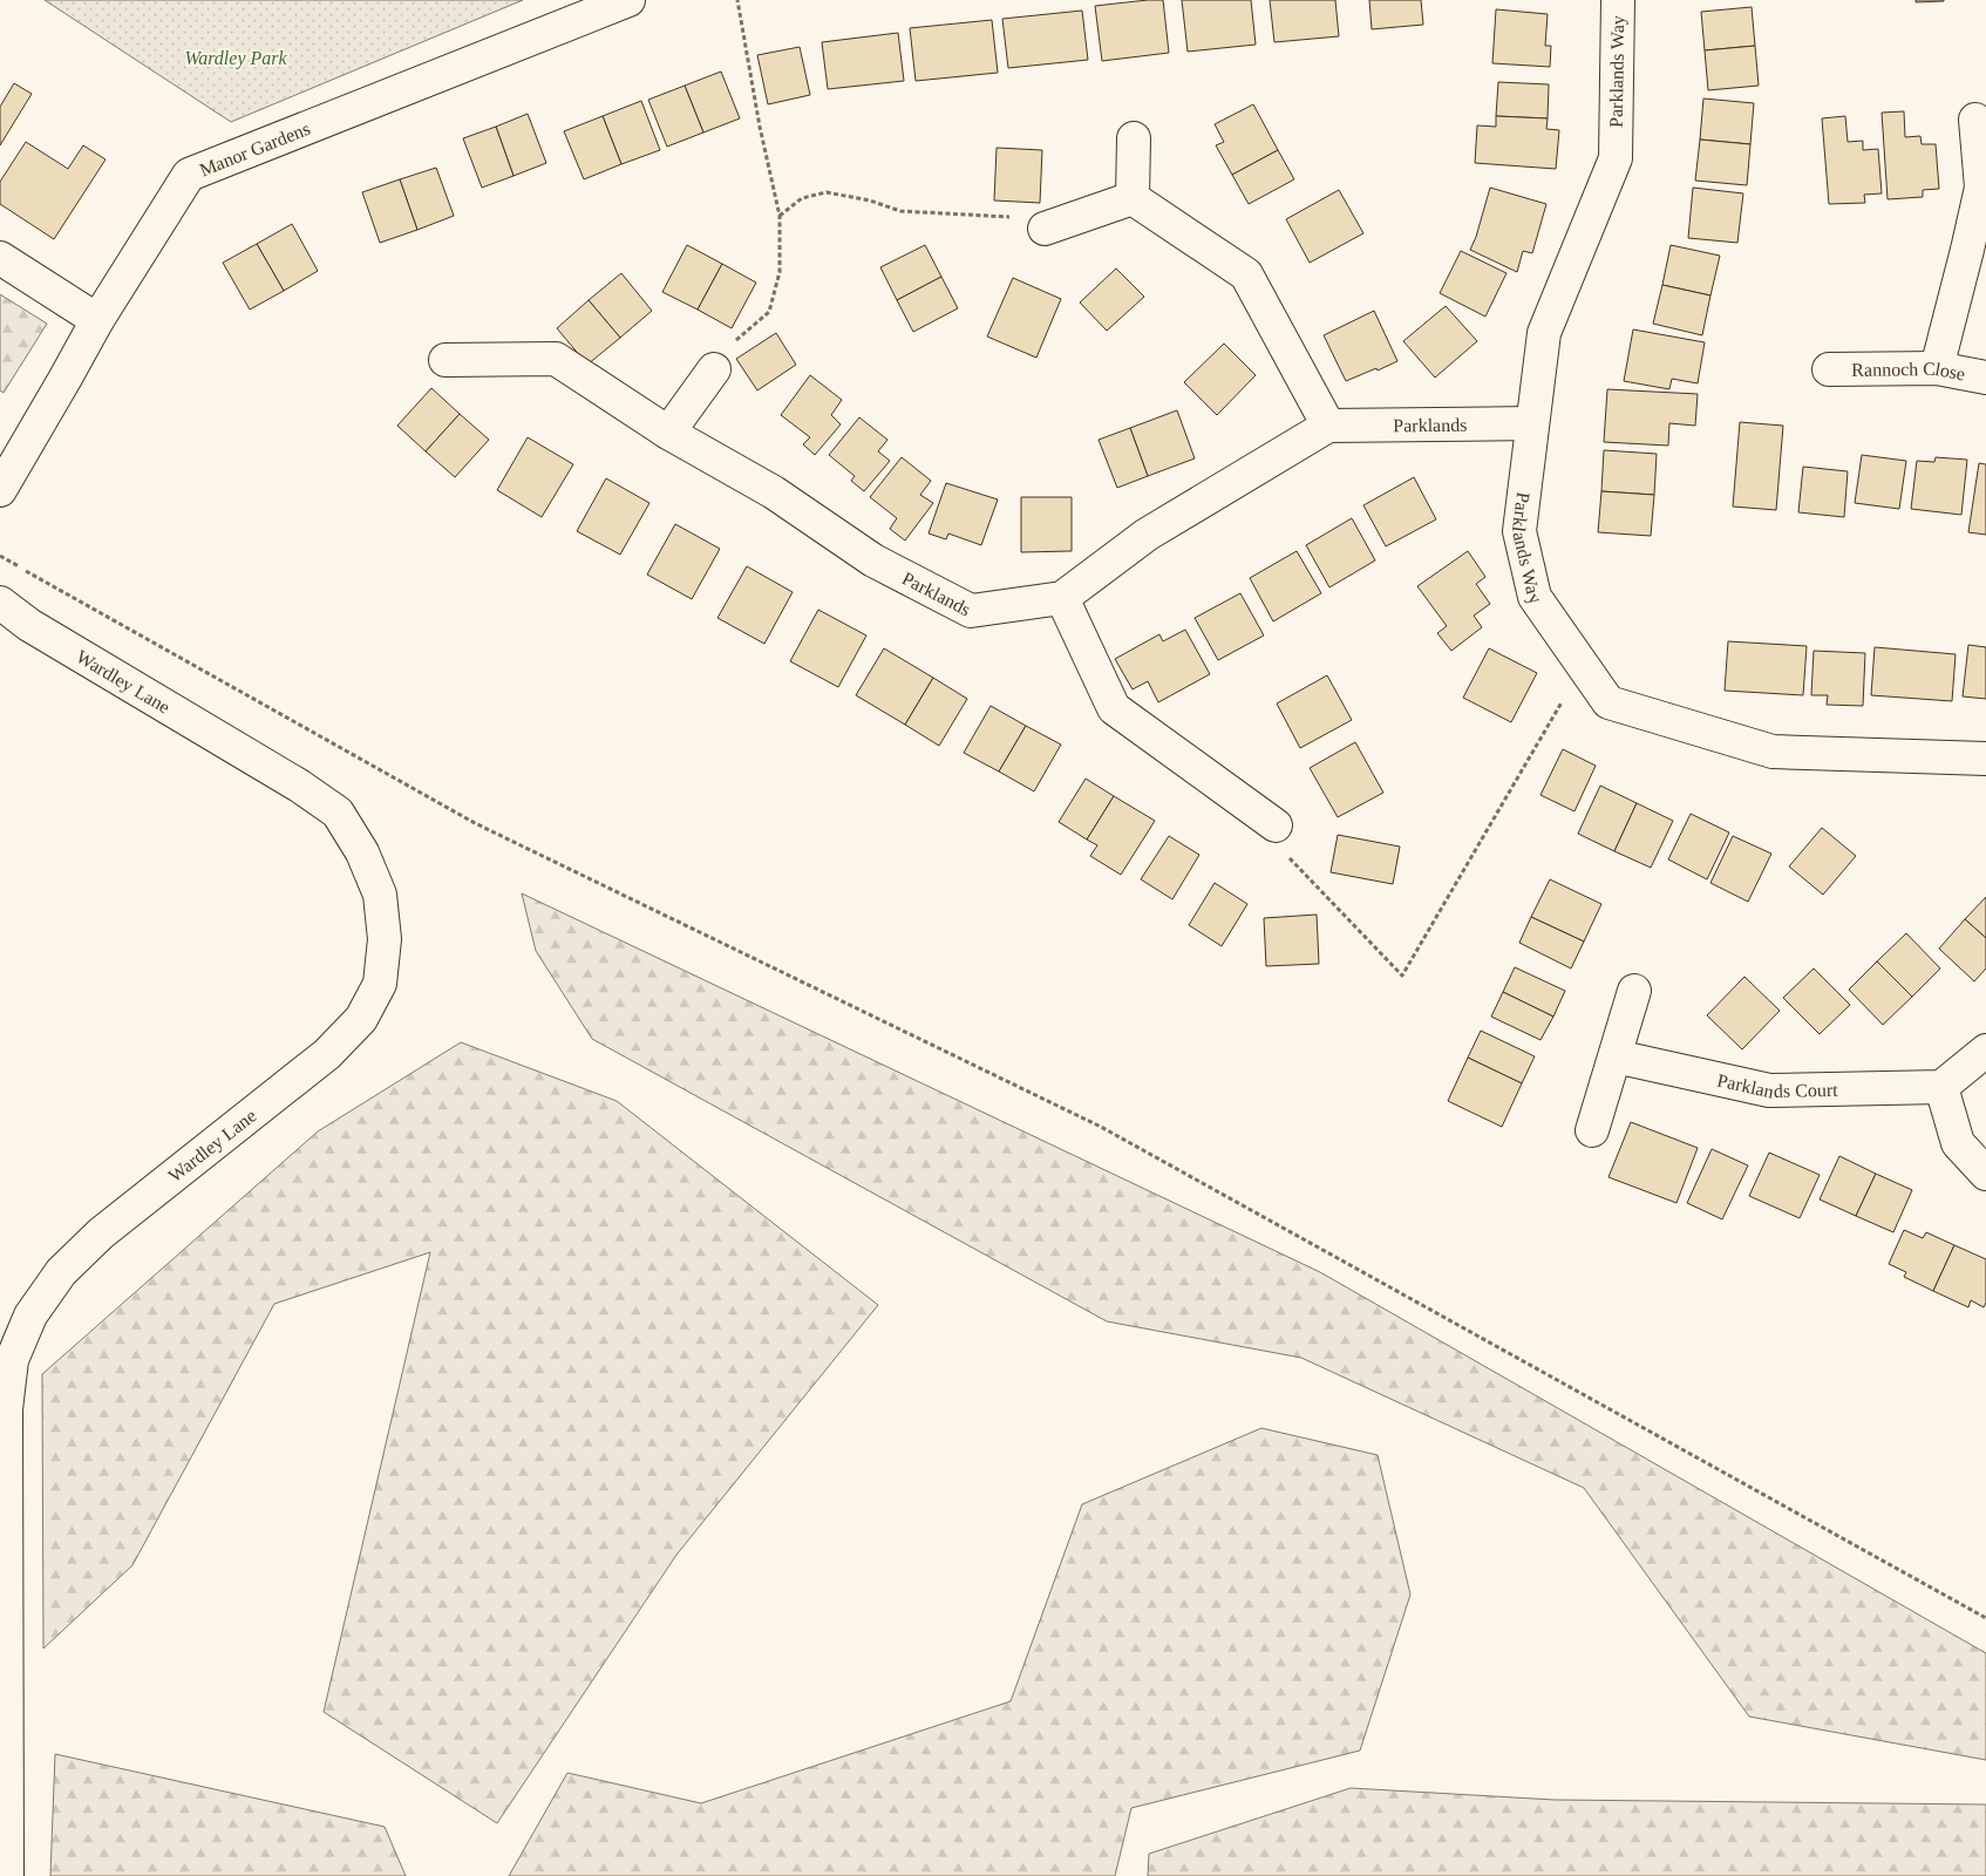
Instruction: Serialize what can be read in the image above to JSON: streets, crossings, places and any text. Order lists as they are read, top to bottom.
{
  "streets": {
    "street": [
      "Parklands Way",
      "Manor Gardens",
      "Rannoch Close",
      "Parklands",
      "Wardley Lane",
      "Parklands Court"
    ]
  },
  "crossings": [
    ["Parklands Way", "Parklands"]
  ],
  "parks": ["Wardley Park"]
}
